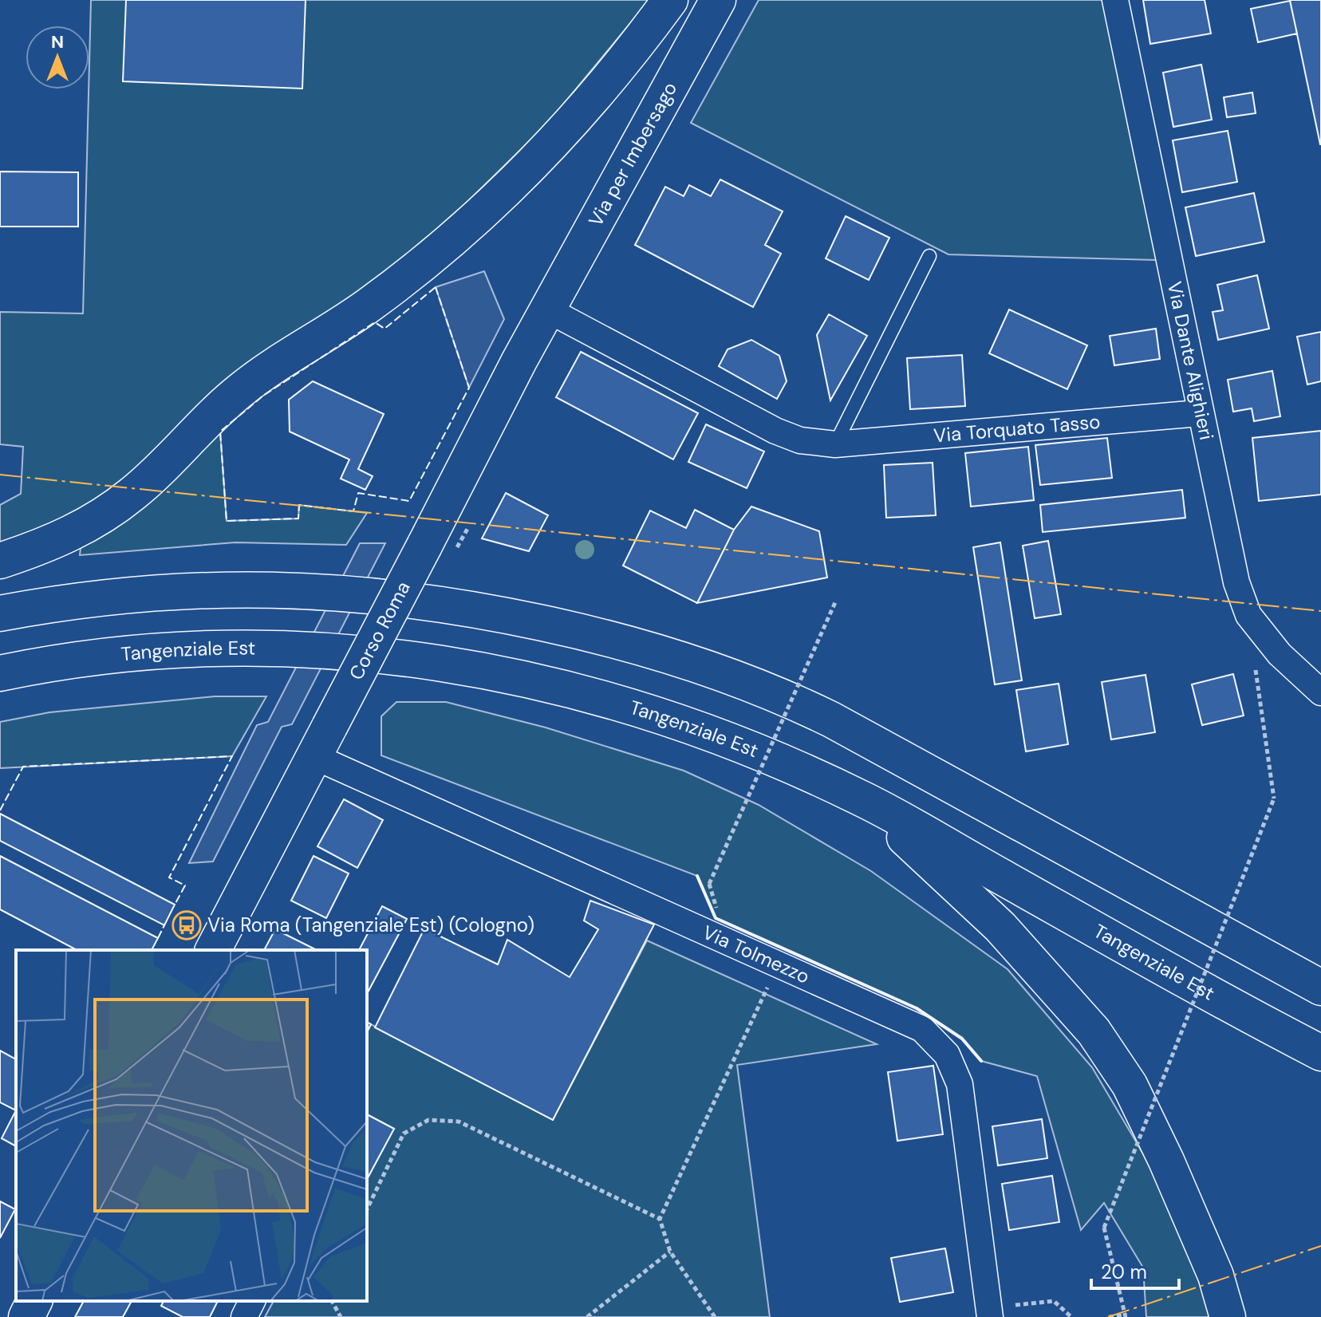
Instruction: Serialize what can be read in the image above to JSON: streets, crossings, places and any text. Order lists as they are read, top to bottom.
{
  "streets": {
    "main road": ["Via per Imbersago", "Corso Roma", "Tangenziale Est"],
    "street": ["Via Dante Alighieri", "Via Torquato Tasso", "Via Tolmezzo"]
  },
  "crossings": [
    ["Via per Imbersago", "Via Torquato Tasso"],
    ["Via per Imbersago", "Corso Roma"],
    ["Via Dante Alighieri", "Via Torquato Tasso"],
    ["Via Torquato Tasso", "Corso Roma"],
    ["Corso Roma", "Via Tolmezzo"]
  ],
  "places": {
    "bus stop": ["Via Roma (Tangenziale Est) (Cologno)"]
  },
  "scale_bar": "20 m",
  "north": "top"
}
